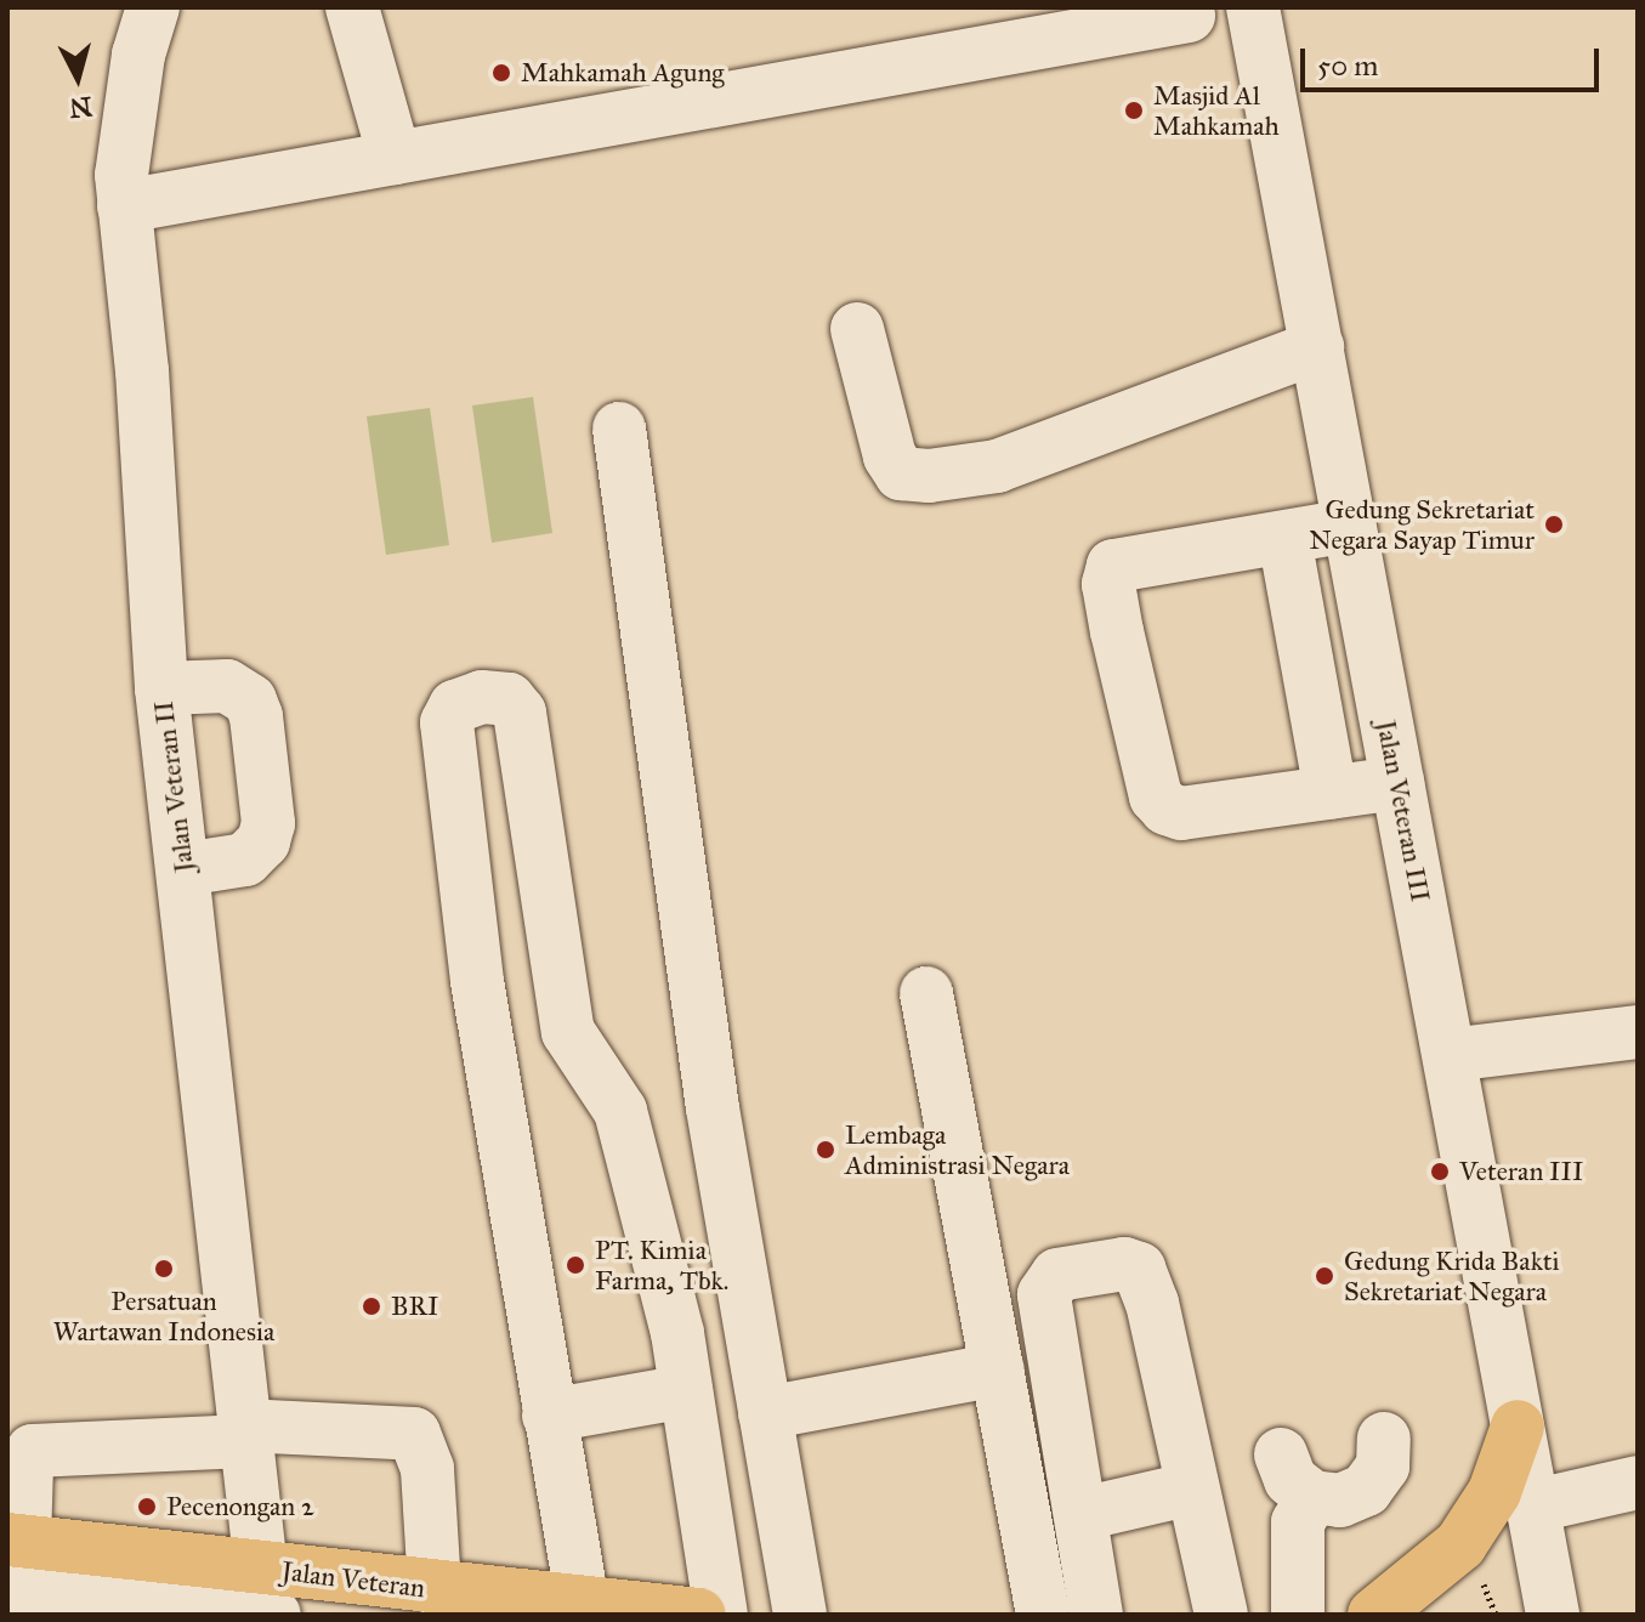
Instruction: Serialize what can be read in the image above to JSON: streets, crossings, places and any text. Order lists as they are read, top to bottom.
{
  "streets": {
    "main road": ["Jalan Veteran"],
    "street": ["Jalan Veteran II", "Jalan Veteran III"]
  },
  "crossings": [
    ["Jalan Veteran II", "Jalan Veteran"]
  ],
  "places": [
    "Mahkamah Agung",
    "Masjid Al Mahkamah",
    "Gedung Sekretariat Negara Sayap Timur",
    "Lembaga Administrasi Negara",
    "Veteran III",
    "PT. Kimia Farma, Tbk.",
    "Persatuan Wartawan Indonesia",
    "Gedung Krida Bakti Sekretariat Negara",
    "BRI",
    "Pecenongan 2"
  ],
  "scale_bar": "50 m",
  "north": "bottom"
}
